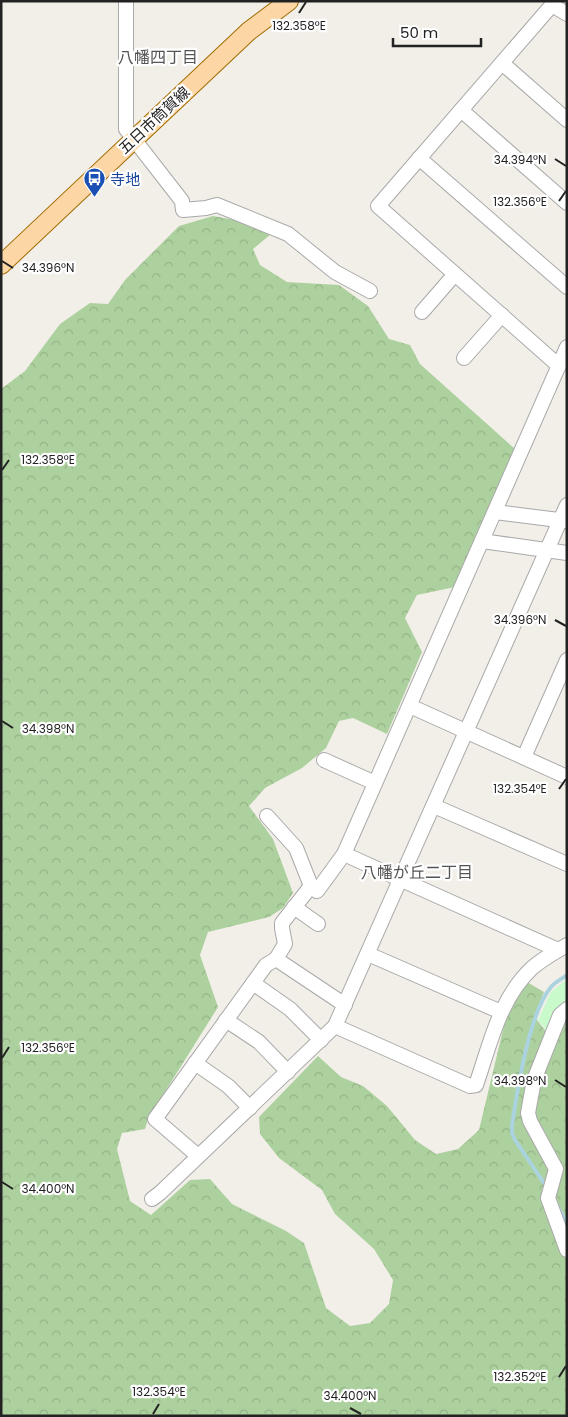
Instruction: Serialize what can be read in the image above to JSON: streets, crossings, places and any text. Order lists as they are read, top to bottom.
{
  "streets": {
    "main road": ["五日市筒賀線"]
  },
  "districts": ["八幡四丁目", "八幡が丘二丁目"],
  "places": {
    "bus stop": ["寺地"]
  },
  "scale_bar": "50 m",
  "coordinates": [
    "132.358°E",
    "34.394°N",
    "132.356°E",
    "34.396°N",
    "34.398°N",
    "132.354°E",
    "34.400°N",
    "132.352°E"
  ]
}
